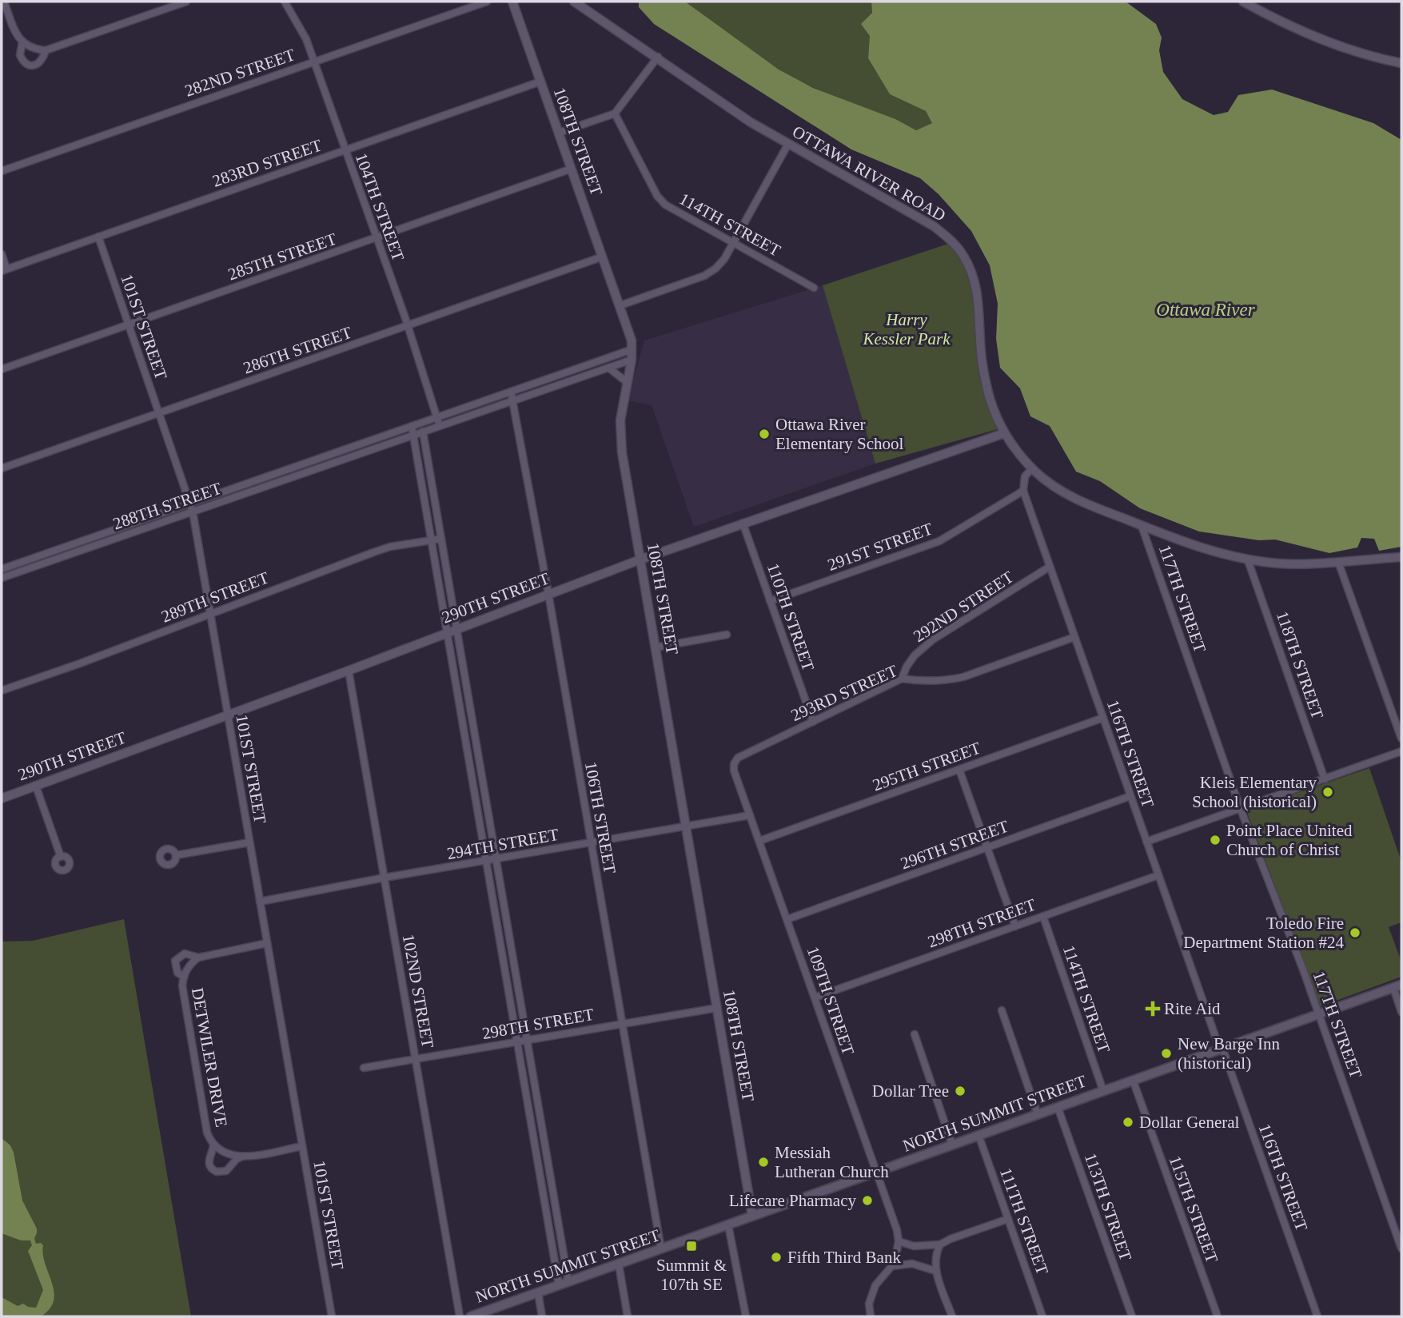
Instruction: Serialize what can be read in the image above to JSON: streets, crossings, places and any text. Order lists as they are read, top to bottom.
{
  "streets": {
    "main road": ["NORTH SUMMIT STREET"],
    "street": [
      "282ND STREET",
      "108TH STREET",
      "283RD STREET",
      "OTTAWA RIVER ROAD",
      "104TH STREET",
      "114TH STREET",
      "285TH STREET",
      "101ST STREET",
      "286TH STREET",
      "288TH STREET",
      "291ST STREET",
      "289TH STREET",
      "290TH STREET",
      "117TH STREET",
      "292ND STREET",
      "110TH STREET",
      "118TH STREET",
      "293RD STREET",
      "116TH STREET",
      "295TH STREET",
      "106TH STREET",
      "294TH STREET",
      "296TH STREET",
      "298TH STREET",
      "102ND STREET",
      "109TH STREET",
      "DETWILER DRIVE",
      "113TH STREET",
      "115TH STREET",
      "111TH STREET"
    ]
  },
  "crossings": [
    ["282ND STREET", "104TH STREET"],
    ["108TH STREET", "283RD STREET"],
    ["108TH STREET", "285TH STREET"],
    ["108TH STREET", "286TH STREET"],
    ["108TH STREET", "288TH STREET"],
    ["108TH STREET", "290TH STREET"],
    ["108TH STREET", "294TH STREET"],
    ["108TH STREET", "298TH STREET"],
    ["108TH STREET", "NORTH SUMMIT STREET"],
    ["283RD STREET", "104TH STREET"],
    ["283RD STREET", "101ST STREET"],
    ["OTTAWA RIVER ROAD", "290TH STREET"],
    ["OTTAWA RIVER ROAD", "117TH STREET"],
    ["OTTAWA RIVER ROAD", "118TH STREET"],
    ["104TH STREET", "285TH STREET"],
    ["104TH STREET", "286TH STREET"],
    ["104TH STREET", "288TH STREET"],
    ["114TH STREET", "298TH STREET"],
    ["114TH STREET", "NORTH SUMMIT STREET"],
    ["285TH STREET", "101ST STREET"],
    ["101ST STREET", "286TH STREET"],
    ["101ST STREET", "288TH STREET"],
    ["101ST STREET", "289TH STREET"],
    ["101ST STREET", "290TH STREET"],
    ["101ST STREET", "294TH STREET"],
    ["288TH STREET", "106TH STREET"],
    ["291ST STREET", "110TH STREET"],
    ["291ST STREET", "116TH STREET"],
    ["290TH STREET", "110TH STREET"],
    ["290TH STREET", "106TH STREET"],
    ["290TH STREET", "102ND STREET"],
    ["117TH STREET", "NORTH SUMMIT STREET"],
    ["292ND STREET", "293RD STREET"],
    ["292ND STREET", "116TH STREET"],
    ["110TH STREET", "293RD STREET"],
    ["293RD STREET", "116TH STREET"],
    ["293RD STREET", "109TH STREET"],
    ["116TH STREET", "295TH STREET"],
    ["116TH STREET", "296TH STREET"],
    ["116TH STREET", "298TH STREET"],
    ["116TH STREET", "NORTH SUMMIT STREET"],
    ["295TH STREET", "109TH STREET"],
    ["106TH STREET", "294TH STREET"],
    ["106TH STREET", "298TH STREET"],
    ["106TH STREET", "NORTH SUMMIT STREET"],
    ["294TH STREET", "102ND STREET"],
    ["294TH STREET", "109TH STREET"],
    ["296TH STREET", "109TH STREET"],
    ["298TH STREET", "102ND STREET"],
    ["298TH STREET", "109TH STREET"],
    ["109TH STREET", "NORTH SUMMIT STREET"],
    ["NORTH SUMMIT STREET", "113TH STREET"],
    ["NORTH SUMMIT STREET", "115TH STREET"],
    ["NORTH SUMMIT STREET", "111TH STREET"]
  ],
  "water": ["Ottawa River"],
  "parks": ["Harry Kessler Park"],
  "places": {
    "other": [
      "Ottawa River Elementary School",
      "Kleis Elementary School (historical)",
      "Point Place United Church of Christ",
      "Toledo Fire Department Station #24",
      "New Barge Inn (historical)",
      "Dollar Tree",
      "Dollar General",
      "Messiah Lutheran Church",
      "Lifecare Pharmacy",
      "Fifth Third Bank"
    ],
    "health": ["Rite Aid"],
    "transit": ["Summit & 107th SE"]
  }
}
